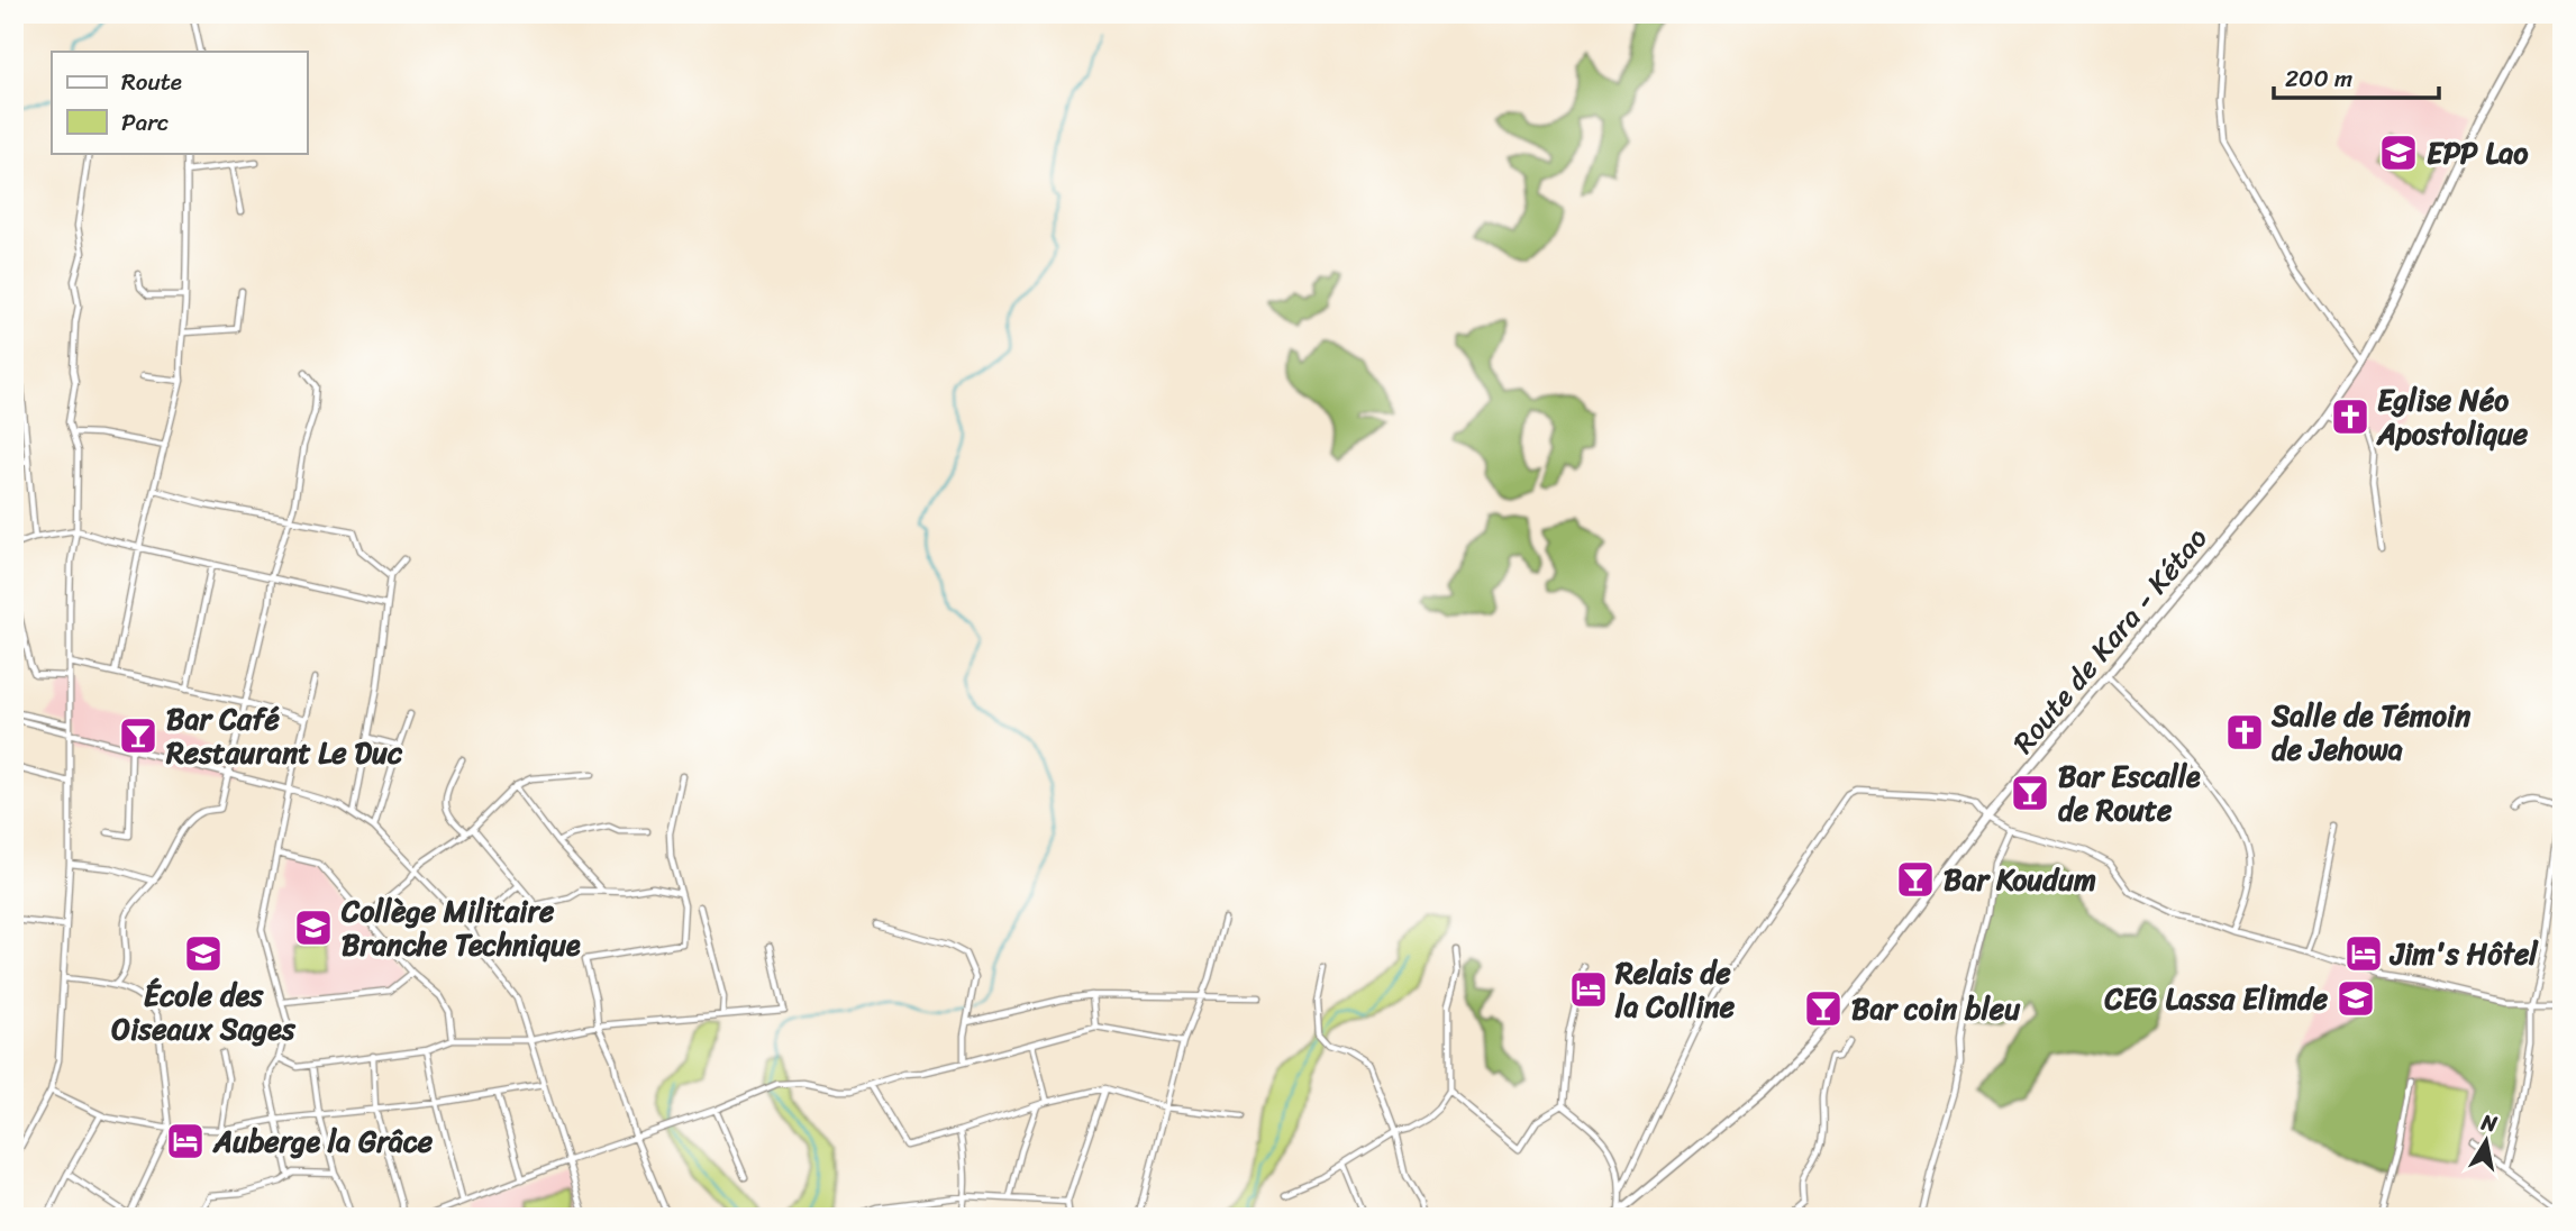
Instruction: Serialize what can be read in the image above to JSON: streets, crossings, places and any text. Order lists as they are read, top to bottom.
{
  "streets": {
    "main road": ["Route de Kara - Kétao"]
  },
  "places": {
    "school or university": [
      "EPP Lao",
      "Collège Militaire Branche Technique",
      "École des Oiseaux Sages",
      "CEG Lassa Elimde"
    ],
    "church": ["Eglise Néo Apostolique", "Salle de Témoin de Jehowa"],
    "bar": [
      "Bar Café Restaurant Le Duc",
      "Bar Escalle de Route",
      "Bar Koudum",
      "Bar coin bleu"
    ],
    "hotel": ["Jim's Hôtel", "Relais de la Colline", "Auberge la Grâce"]
  },
  "legend": ["Route", "Parc"],
  "scale_bar": "200 m",
  "north": "top"
}
